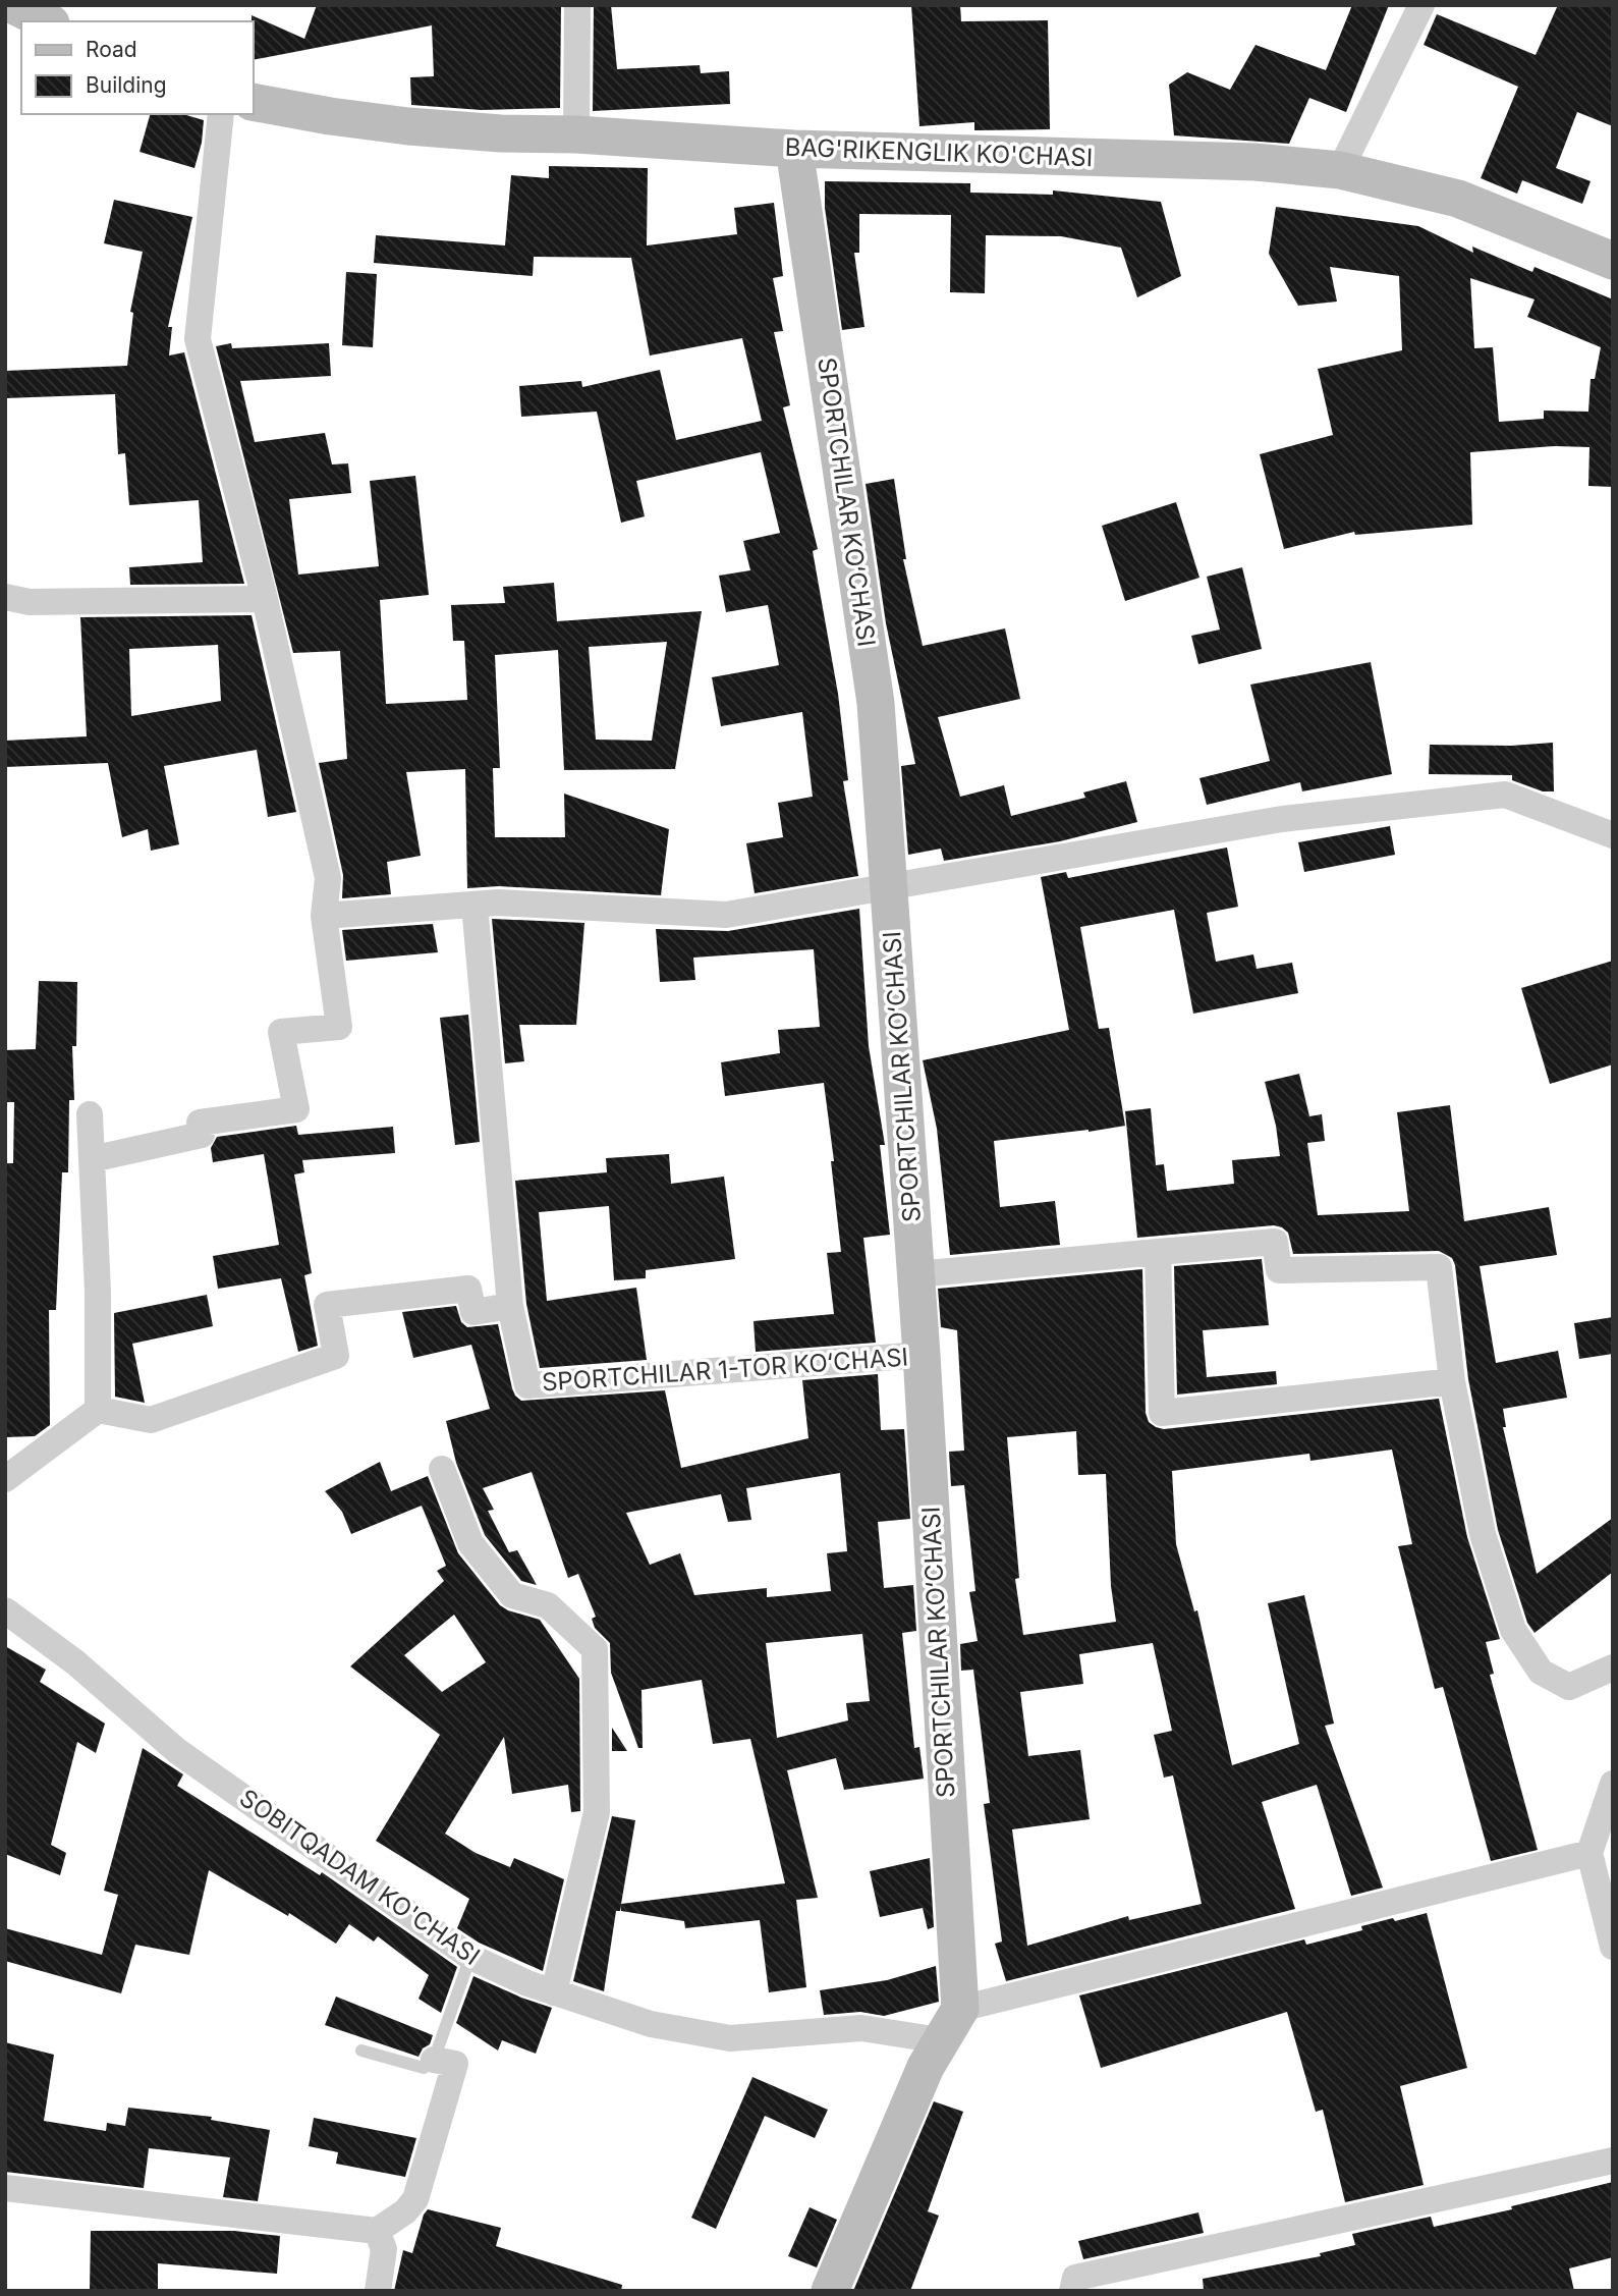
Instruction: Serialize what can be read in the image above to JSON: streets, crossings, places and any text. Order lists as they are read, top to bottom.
{
  "streets": {
    "street": [
      "BAG'RIKENGLIK KO'CHASI",
      "SPORTCHILAR KO‘CHASI",
      "SPORTCHILAR 1-TOR KO‘CHASI",
      "SOBITQADAM KO'CHASI"
    ]
  },
  "crossings": [
    ["BAG'RIKENGLIK KO'CHASI", "SPORTCHILAR KO‘CHASI"],
    ["SPORTCHILAR KO‘CHASI", "SPORTCHILAR 1-TOR KO‘CHASI"]
  ],
  "legend": ["Road", "Building"]
}
